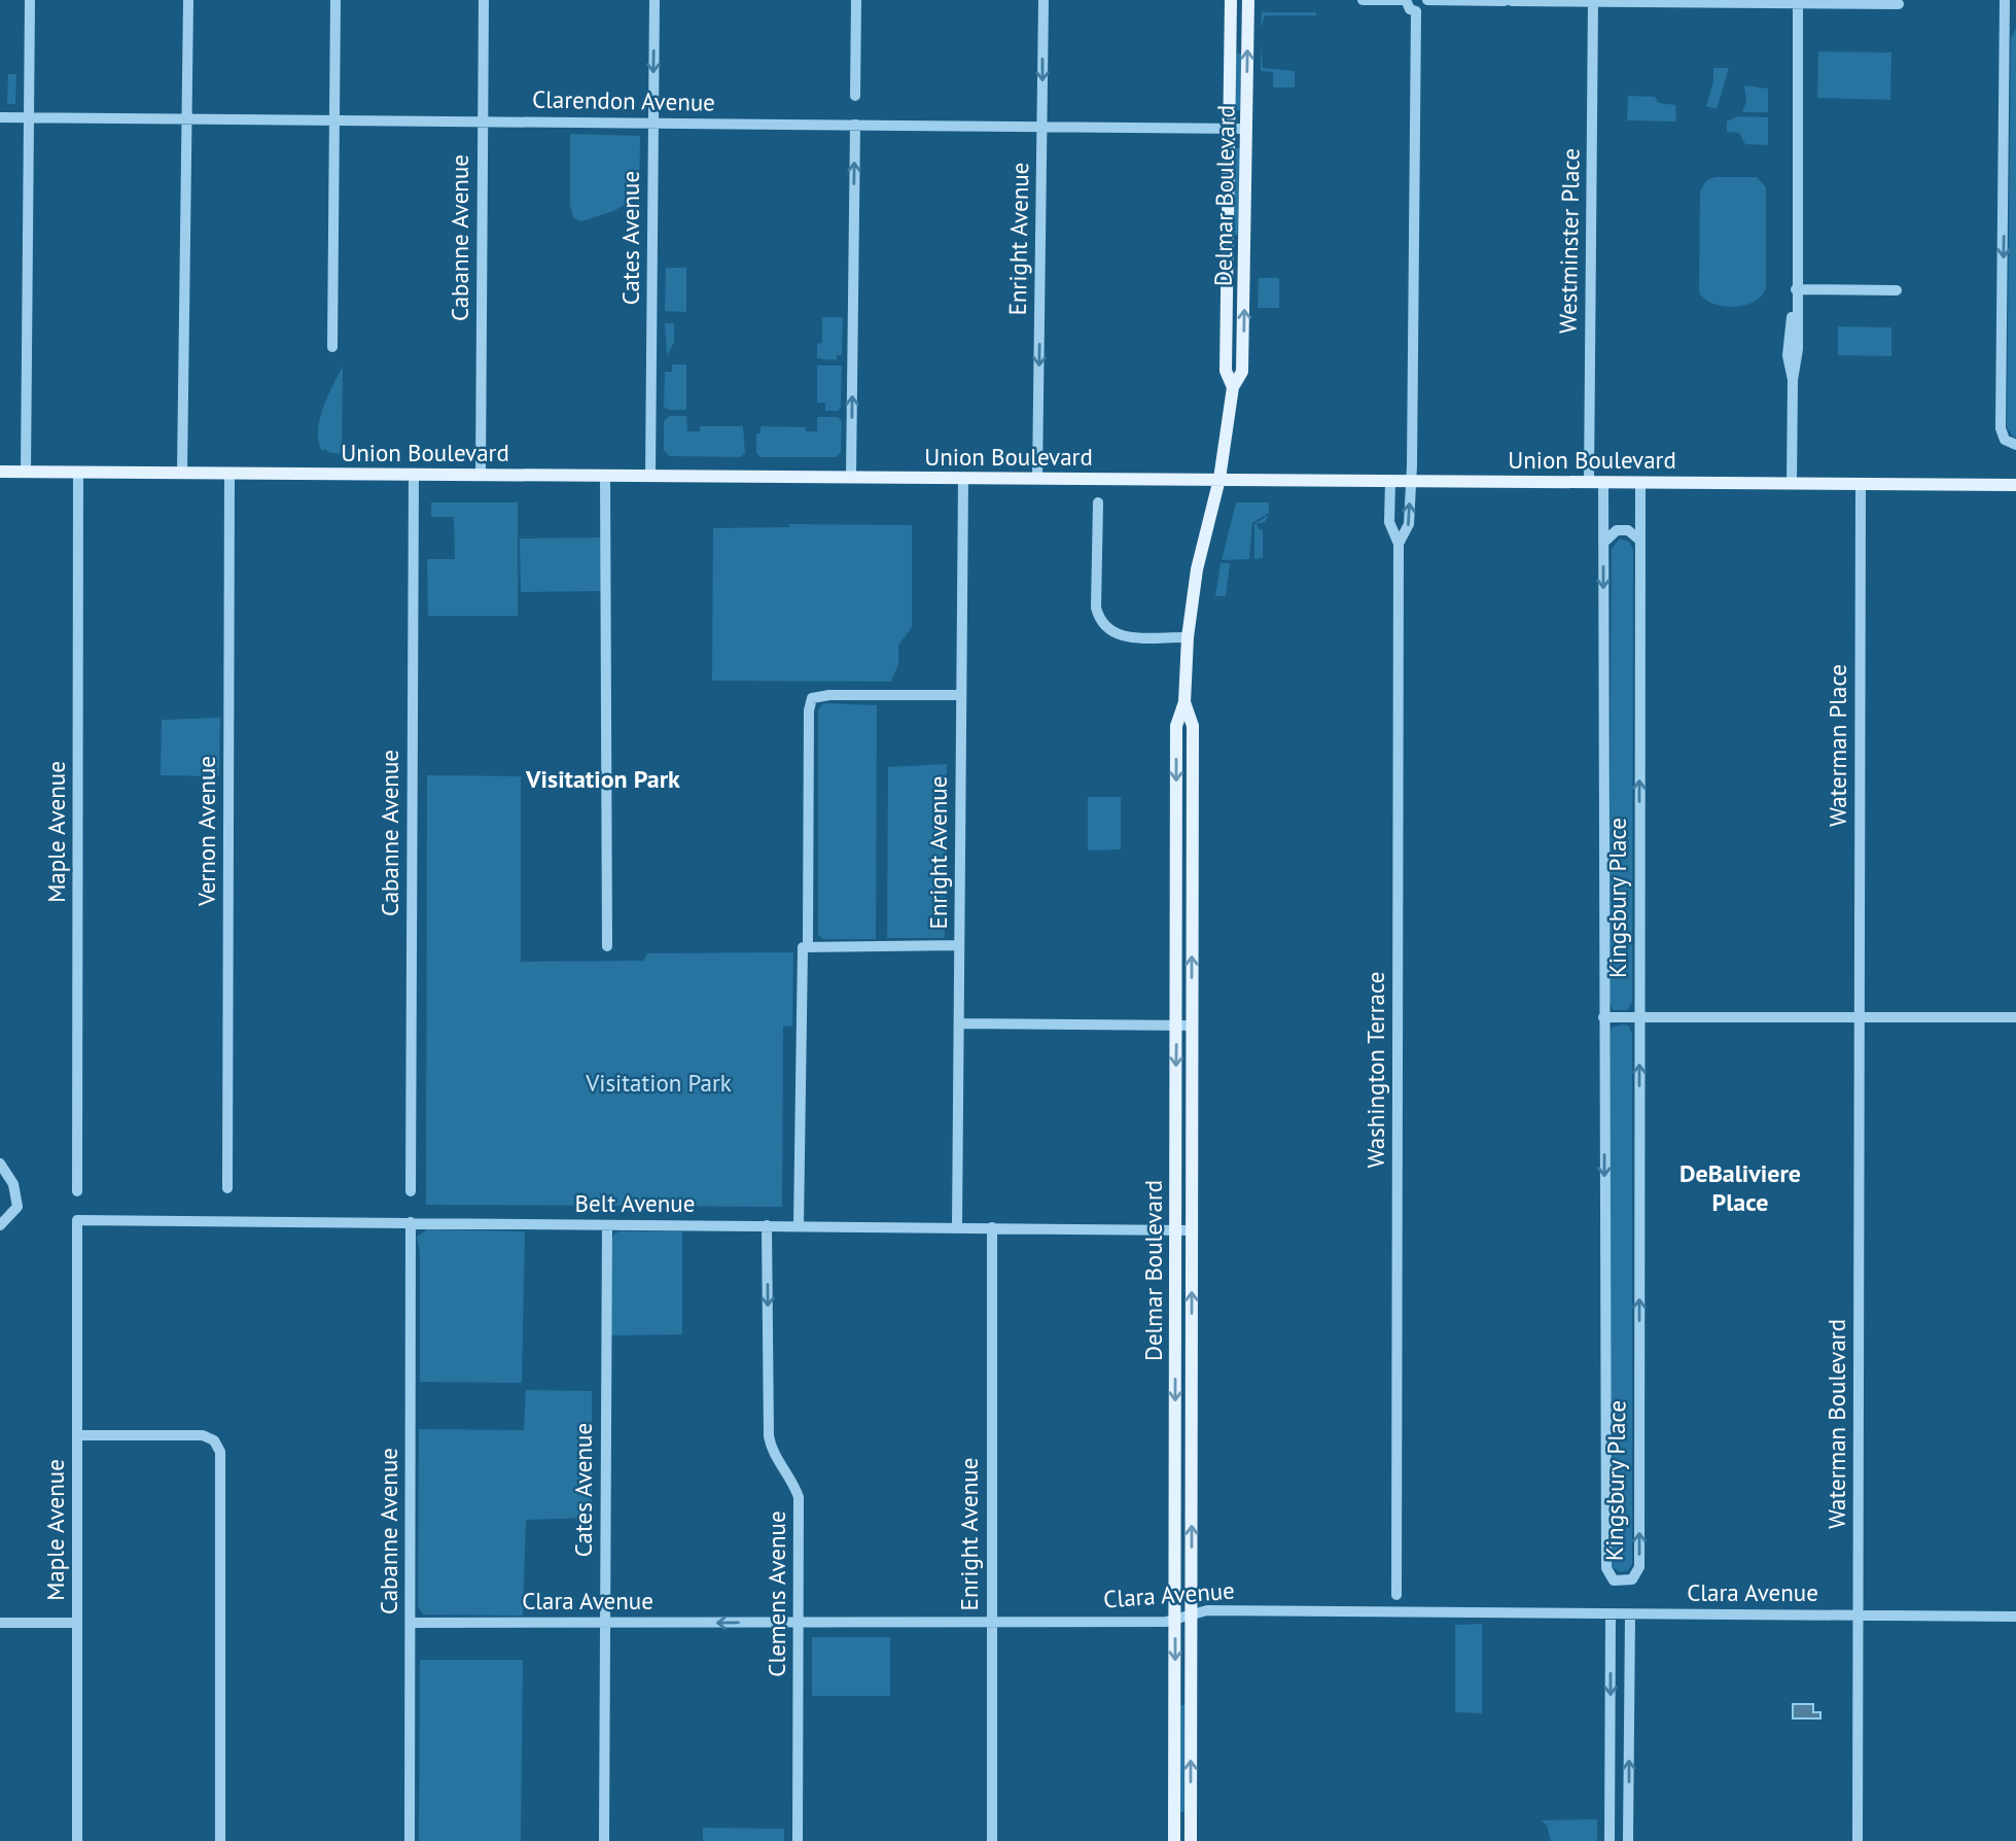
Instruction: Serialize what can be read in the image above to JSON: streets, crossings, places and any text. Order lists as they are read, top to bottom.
{
  "streets": {
    "main road": ["Delmar Boulevard", "Union Boulevard"],
    "street": [
      "Clarendon Avenue",
      "Cabanne Avenue",
      "Cates Avenue",
      "Enright Avenue",
      "Westminster Place",
      "Waterman Place",
      "Vernon Avenue",
      "Maple Avenue",
      "Kingsbury Place",
      "Washington Terrace",
      "Belt Avenue",
      "Waterman Boulevard",
      "Clara Avenue",
      "Clemens Avenue"
    ]
  },
  "crossings": [
    ["Clarendon Avenue", "Delmar Boulevard"],
    ["Clarendon Avenue", "Cabanne Avenue"],
    ["Clarendon Avenue", "Cates Avenue"],
    ["Clarendon Avenue", "Enright Avenue"],
    ["Delmar Boulevard", "Union Boulevard"],
    ["Delmar Boulevard", "Belt Avenue"],
    ["Delmar Boulevard", "Clara Avenue"],
    ["Cabanne Avenue", "Union Boulevard"],
    ["Cabanne Avenue", "Belt Avenue"],
    ["Cabanne Avenue", "Clara Avenue"],
    ["Cates Avenue", "Union Boulevard"],
    ["Cates Avenue", "Belt Avenue"],
    ["Cates Avenue", "Clara Avenue"],
    ["Enright Avenue", "Union Boulevard"],
    ["Enright Avenue", "Belt Avenue"],
    ["Enright Avenue", "Clara Avenue"],
    ["Westminster Place", "Union Boulevard"],
    ["Union Boulevard", "Waterman Place"],
    ["Union Boulevard", "Vernon Avenue"],
    ["Union Boulevard", "Maple Avenue"],
    ["Union Boulevard", "Kingsbury Place"],
    ["Waterman Place", "Waterman Boulevard"],
    ["Maple Avenue", "Belt Avenue"],
    ["Belt Avenue", "Clemens Avenue"],
    ["Waterman Boulevard", "Clara Avenue"],
    ["Clara Avenue", "Clemens Avenue"]
  ],
  "one_way": ["Clemens Avenue"],
  "districts": ["Visitation Park", "DeBaliviere Place"],
  "parks": ["Visitation Park"]
}
